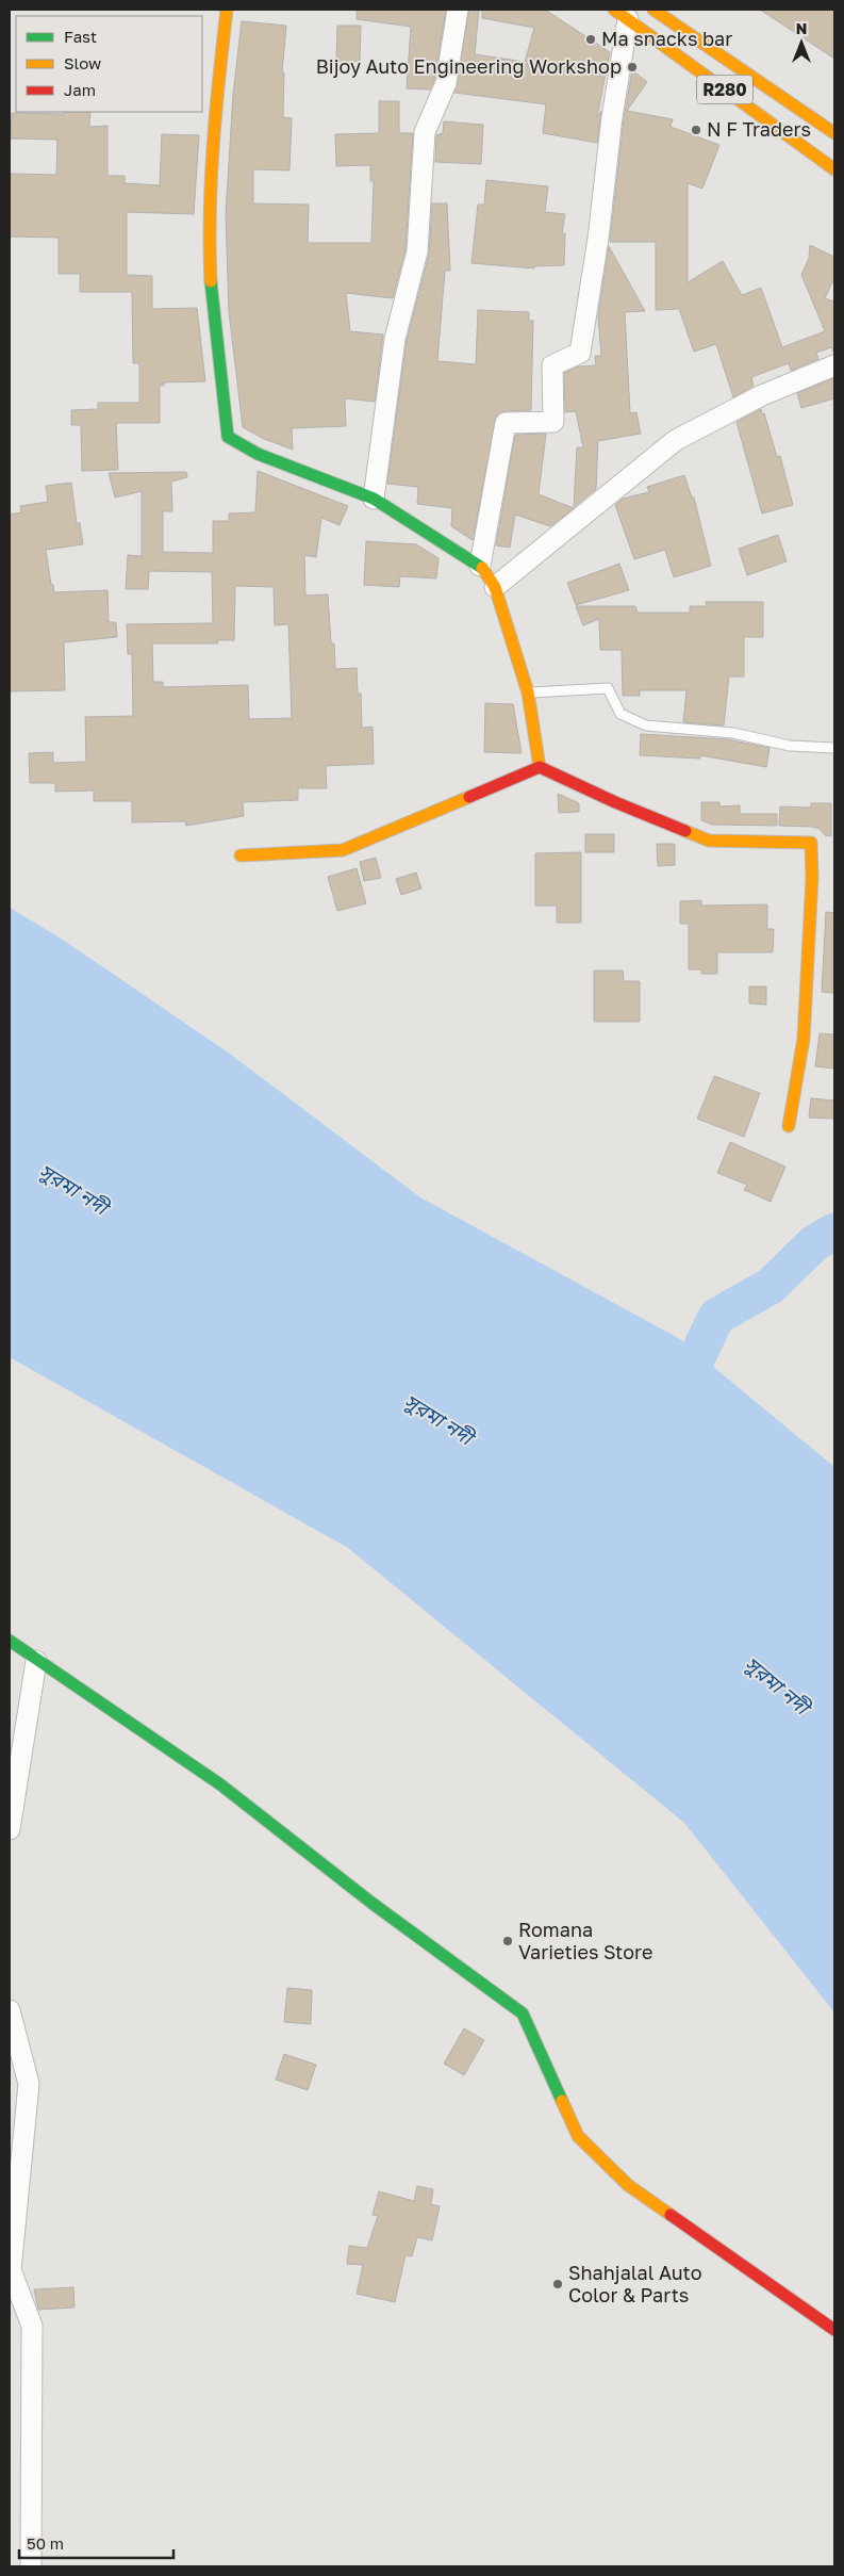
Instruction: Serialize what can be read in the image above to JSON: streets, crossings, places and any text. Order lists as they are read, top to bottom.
{
  "streets": {
    "street": ["R280"]
  },
  "water": ["সুরমা নদী"],
  "places": [
    "Ma snacks bar",
    "Bijoy Auto Engineering Workshop",
    "N F Traders",
    "Romana Varieties Store",
    "Shahjalal Auto Color & Parts"
  ],
  "legend": ["Fast", "Slow", "Jam"],
  "scale_bar": "50 m",
  "north": "top"
}
